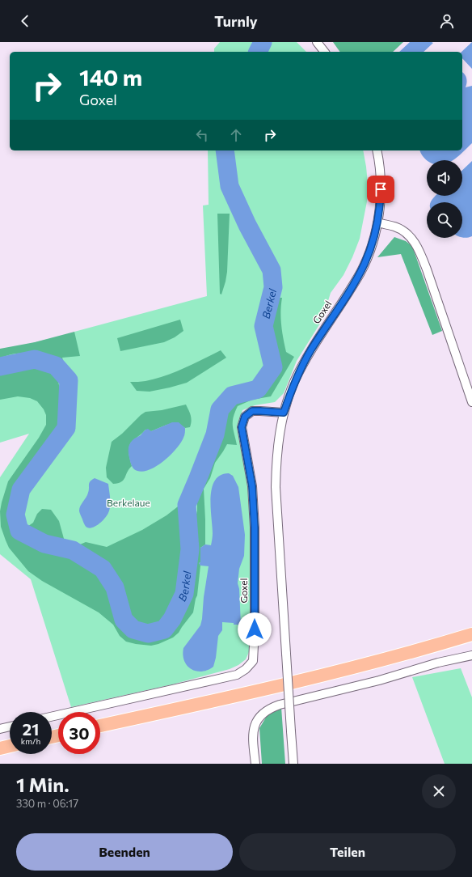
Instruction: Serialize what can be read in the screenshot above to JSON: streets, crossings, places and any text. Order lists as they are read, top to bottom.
{
  "streets": {
    "street": ["Goxel"]
  },
  "water": ["Berkel"],
  "parks": ["Berkelaue"],
  "page": {
    "header": "Turnly",
    "turn": ["140 m", "Goxel"],
    "speed": "21 km/h",
    "limit": "30",
    "heading": ["1 Min.", "330 m · 06:17"],
    "buttons": ["Beenden", "Teilen"]
  }
}
